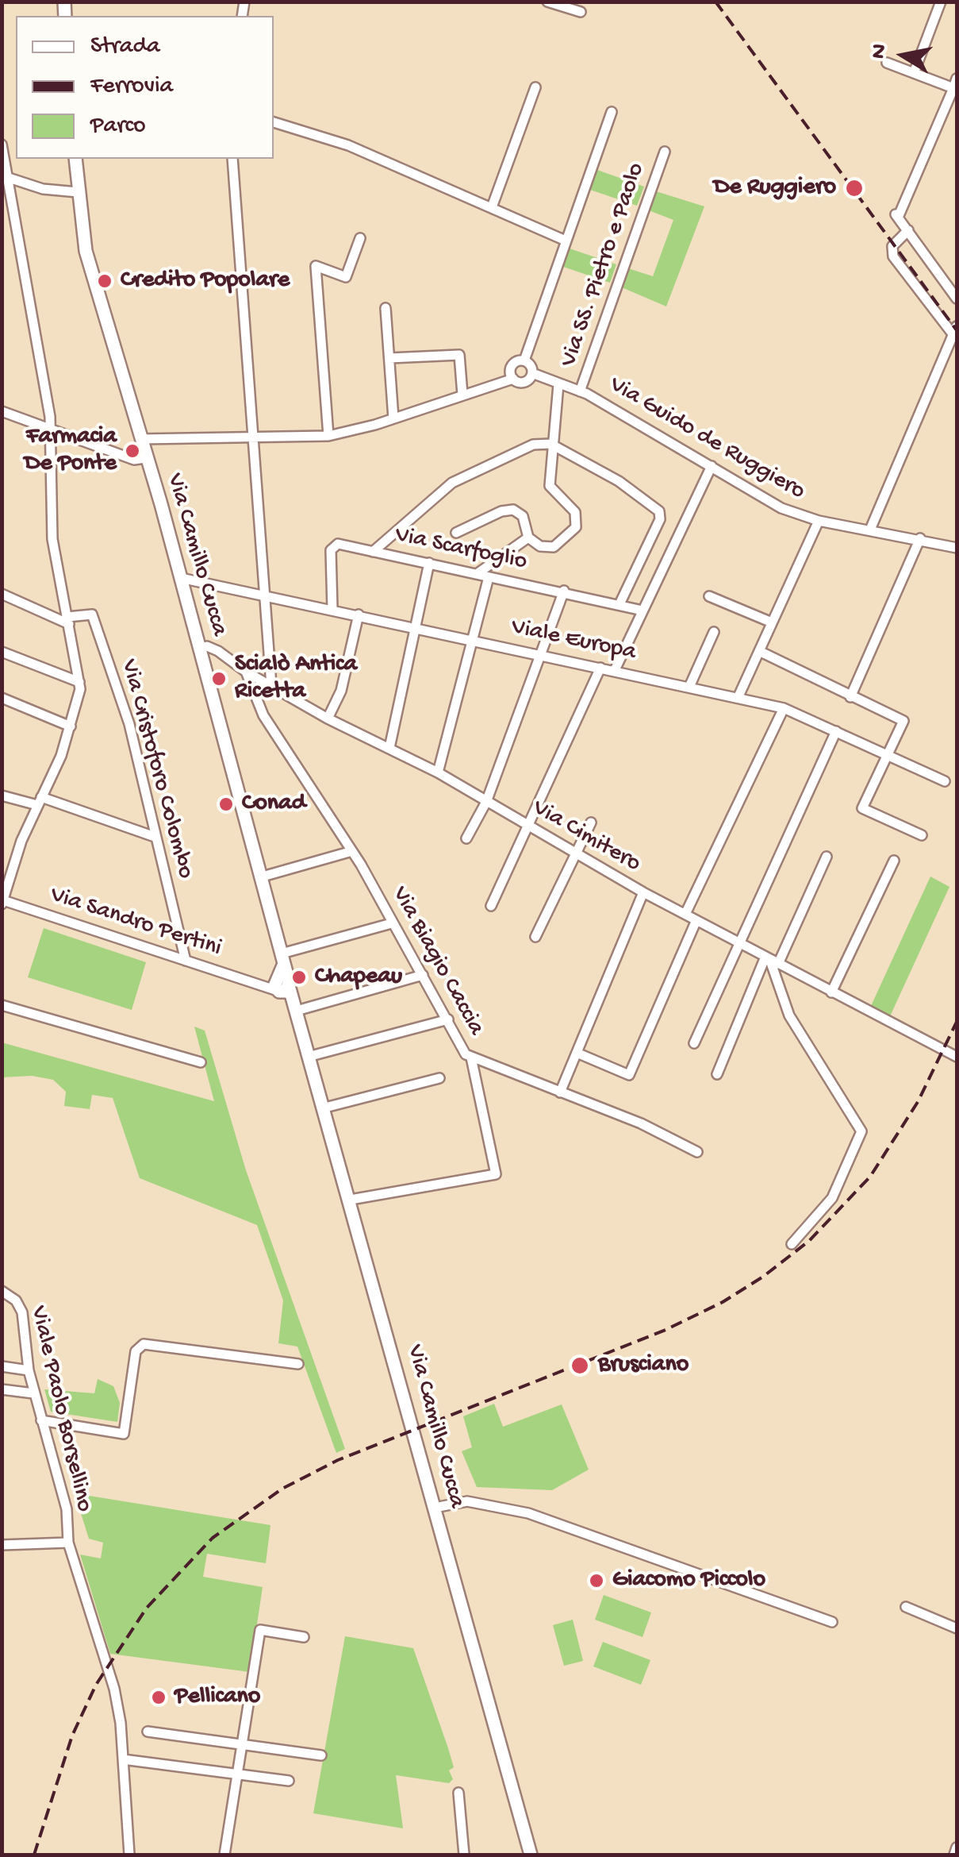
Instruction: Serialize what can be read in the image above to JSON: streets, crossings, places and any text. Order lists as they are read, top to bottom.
{
  "streets": {
    "street": [
      "Via SS. Pietro e Paolo",
      "Via Guido de Ruggiero",
      "Via Scarfoglio",
      "Via Camillo Cucca",
      "Viale Europa",
      "Via Cristoforo Colombo",
      "Via Cimitero",
      "Via Sandro Pertini",
      "Via Biagio Caccia",
      "Viale Paolo Borsellino"
    ]
  },
  "crossings": [
    ["Via SS. Pietro e Paolo", "Via Guido de Ruggiero"],
    ["Via Scarfoglio", "Viale Europa"],
    ["Via Camillo Cucca", "Viale Europa"],
    ["Via Camillo Cucca", "Via Cimitero"],
    ["Via Camillo Cucca", "Via Sandro Pertini"],
    ["Via Cristoforo Colombo", "Via Sandro Pertini"],
    ["Via Cimitero", "Via Biagio Caccia"]
  ],
  "places": [
    "De Ruggiero",
    "Credito Popolare",
    "Farmacia De Ponte",
    "Scialò Antica Ricetta",
    "Conad",
    "Chapeau",
    "Brusciano",
    "Giacomo Piccolo",
    "Pellicano"
  ],
  "legend": ["Strada", "Ferrovia", "Parco"],
  "north": "left"
}
